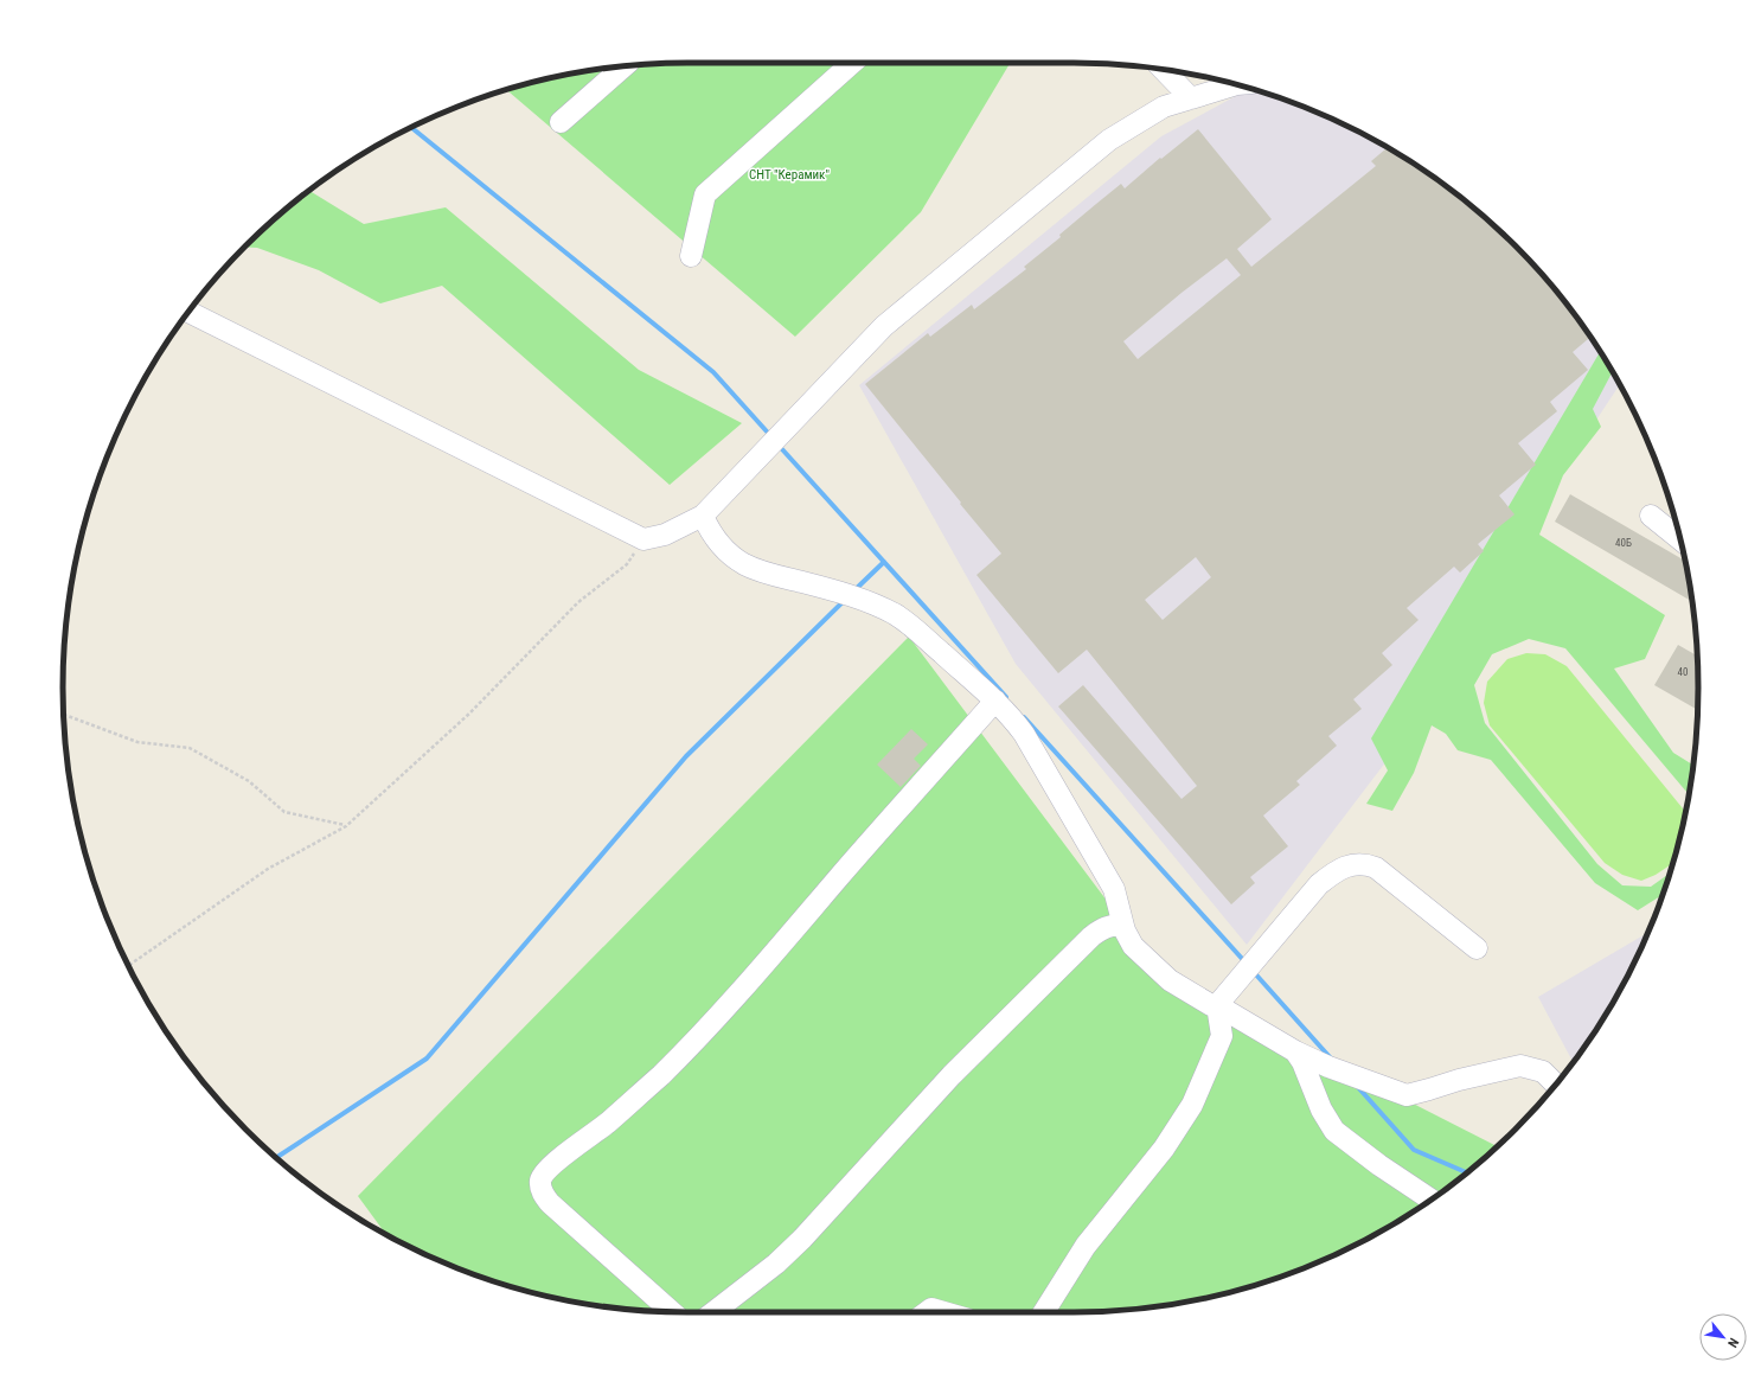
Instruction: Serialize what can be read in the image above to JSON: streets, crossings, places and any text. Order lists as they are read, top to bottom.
{
  "parks": ["СНТ \"Керамик\""],
  "house_numbers": ["40Б", "40"],
  "north": "bottom right"
}
